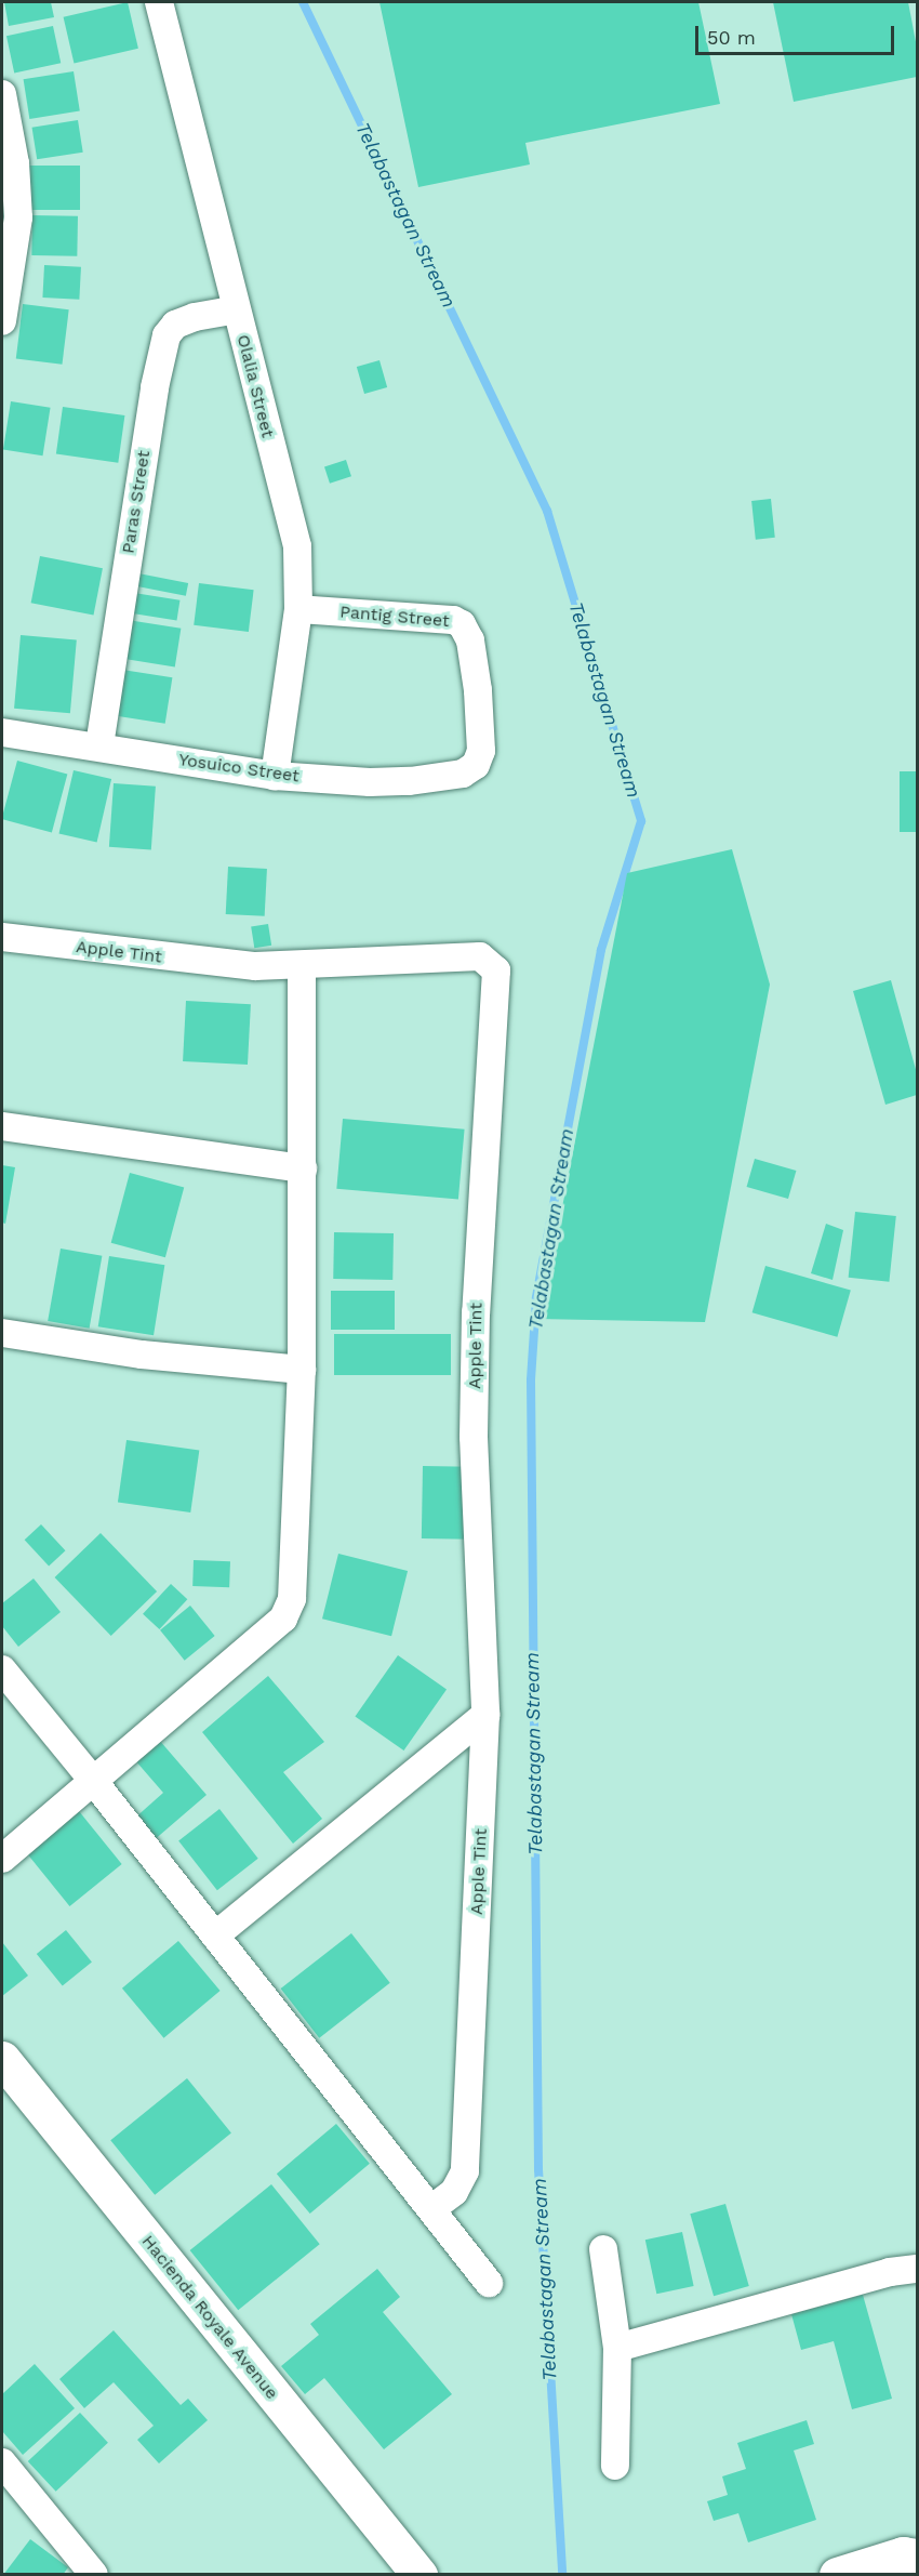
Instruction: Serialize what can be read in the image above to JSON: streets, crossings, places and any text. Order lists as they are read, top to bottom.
{
  "streets": {
    "street": [
      "Olalia Street",
      "Paras Street",
      "Pantig Street",
      "Yosuico Street",
      "Apple Tint",
      "Hacienda Royale Avenue"
    ]
  },
  "crossings": [
    ["Olalia Street", "Paras Street"],
    ["Olalia Street", "Pantig Street"],
    ["Olalia Street", "Yosuico Street"],
    ["Paras Street", "Yosuico Street"],
    ["Pantig Street", "Yosuico Street"]
  ],
  "water": ["Telabastagan Stream"],
  "scale_bar": "50 m"
}
